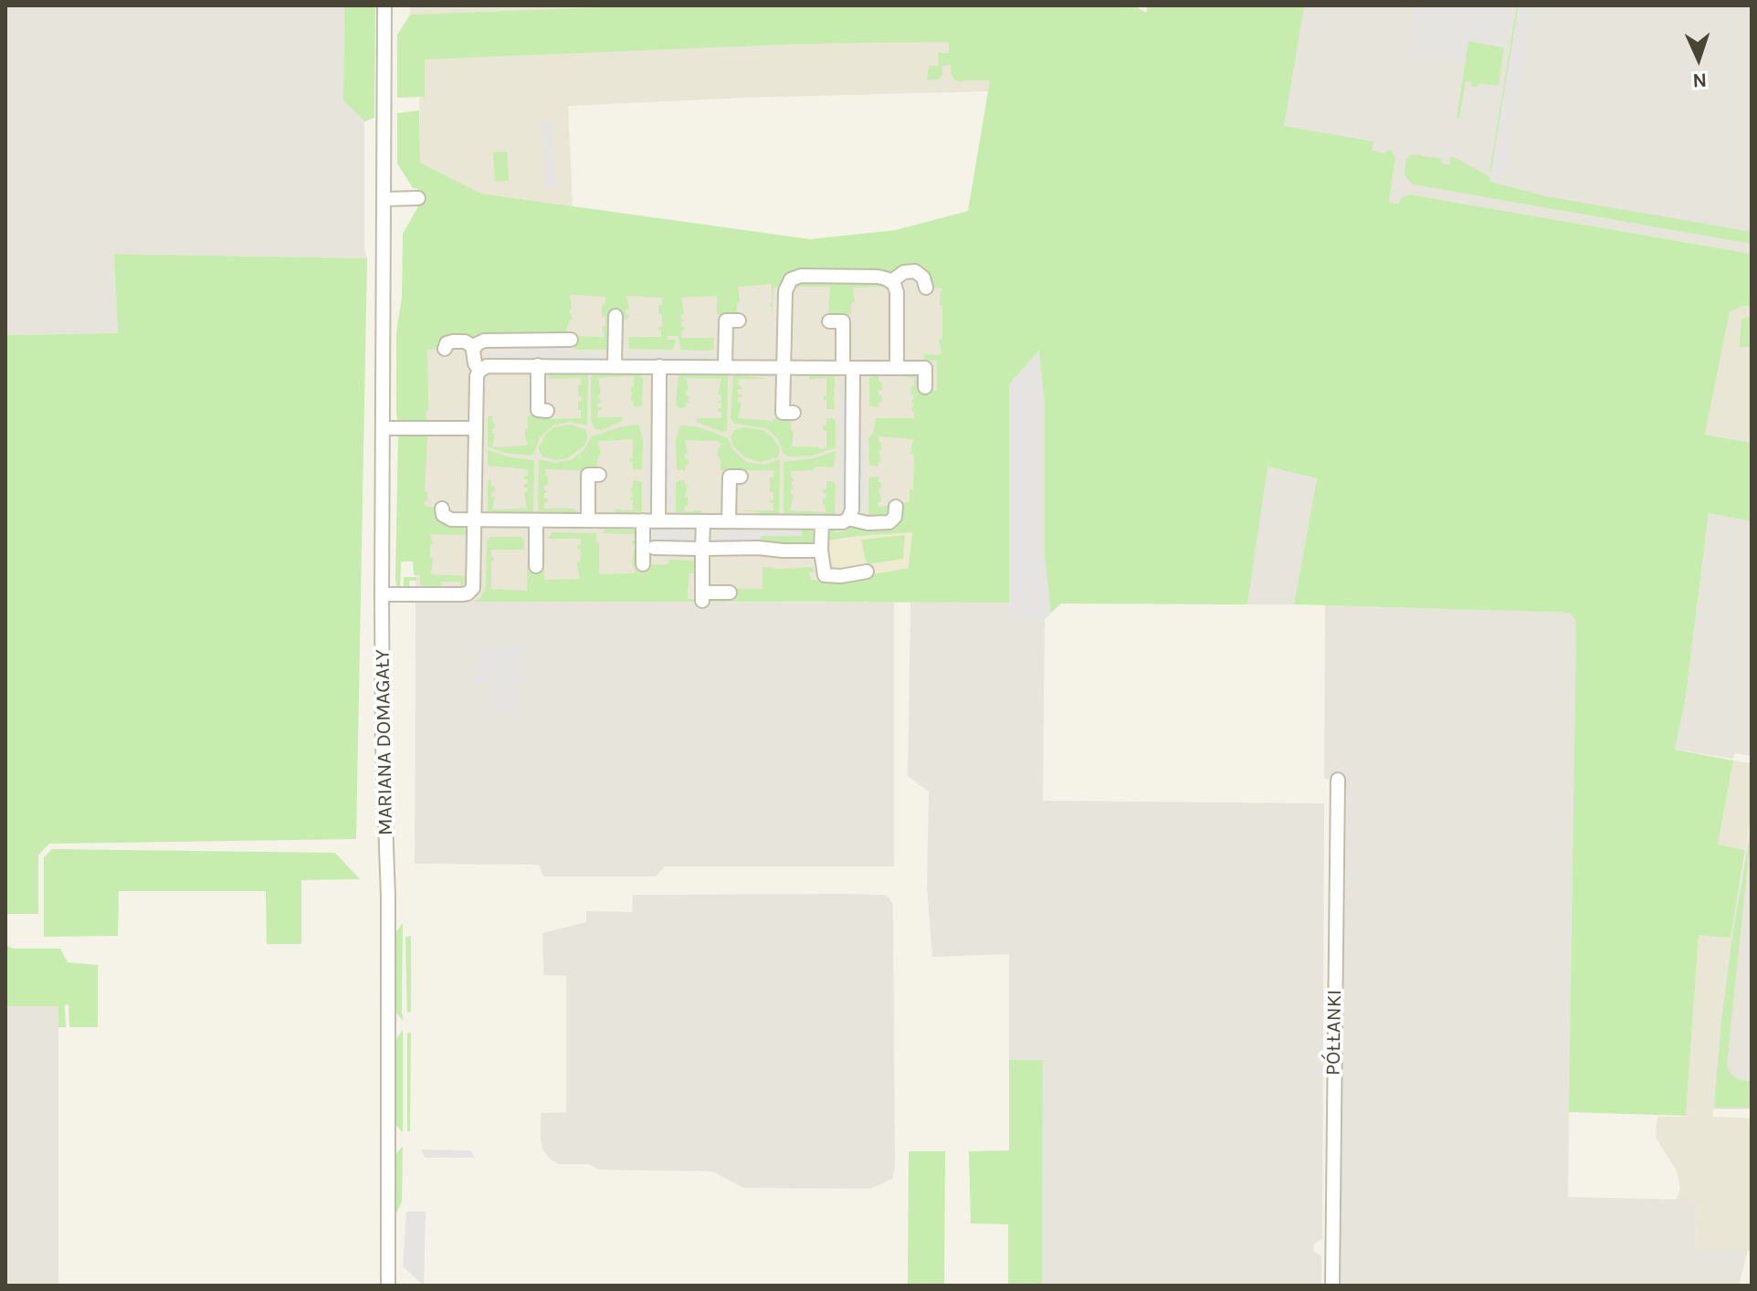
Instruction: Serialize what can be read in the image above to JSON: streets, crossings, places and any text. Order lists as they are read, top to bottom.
{
  "streets": {
    "street": ["MARIANA DOMAGAŁY", "PÓŁŁANKI"]
  },
  "north": "bottom"
}
